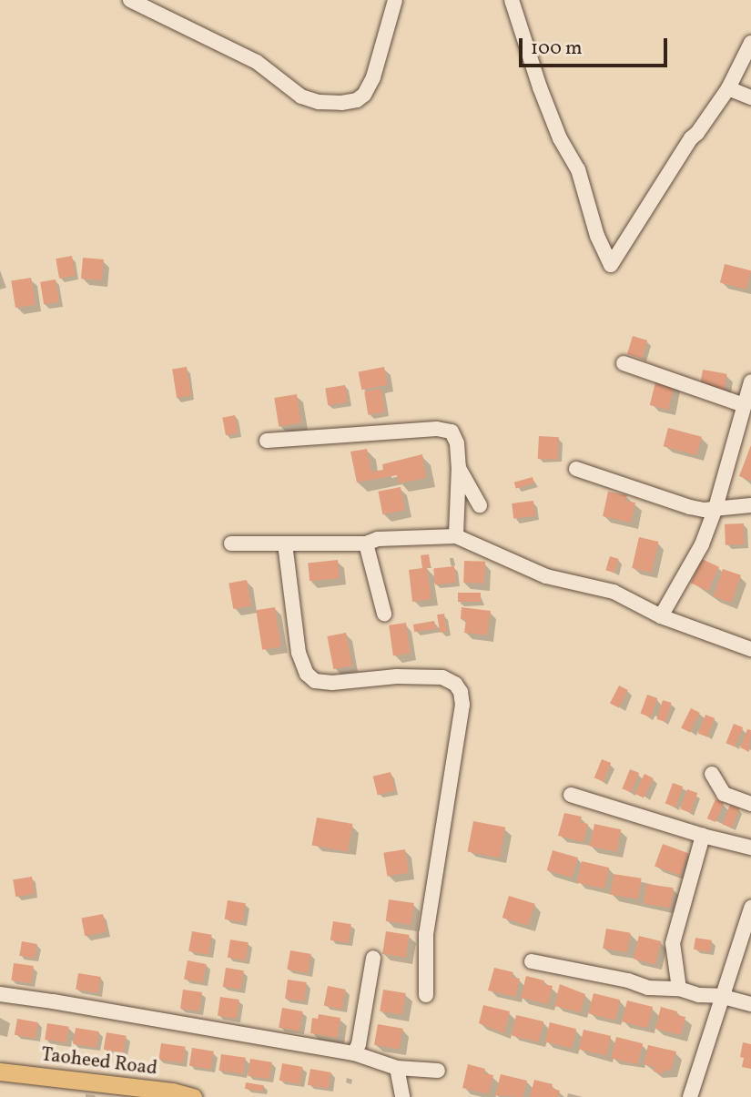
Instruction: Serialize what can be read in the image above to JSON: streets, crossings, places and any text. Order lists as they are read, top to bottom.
{
  "streets": {
    "main road": ["Taoheed Road"]
  },
  "scale_bar": "100 m"
}
